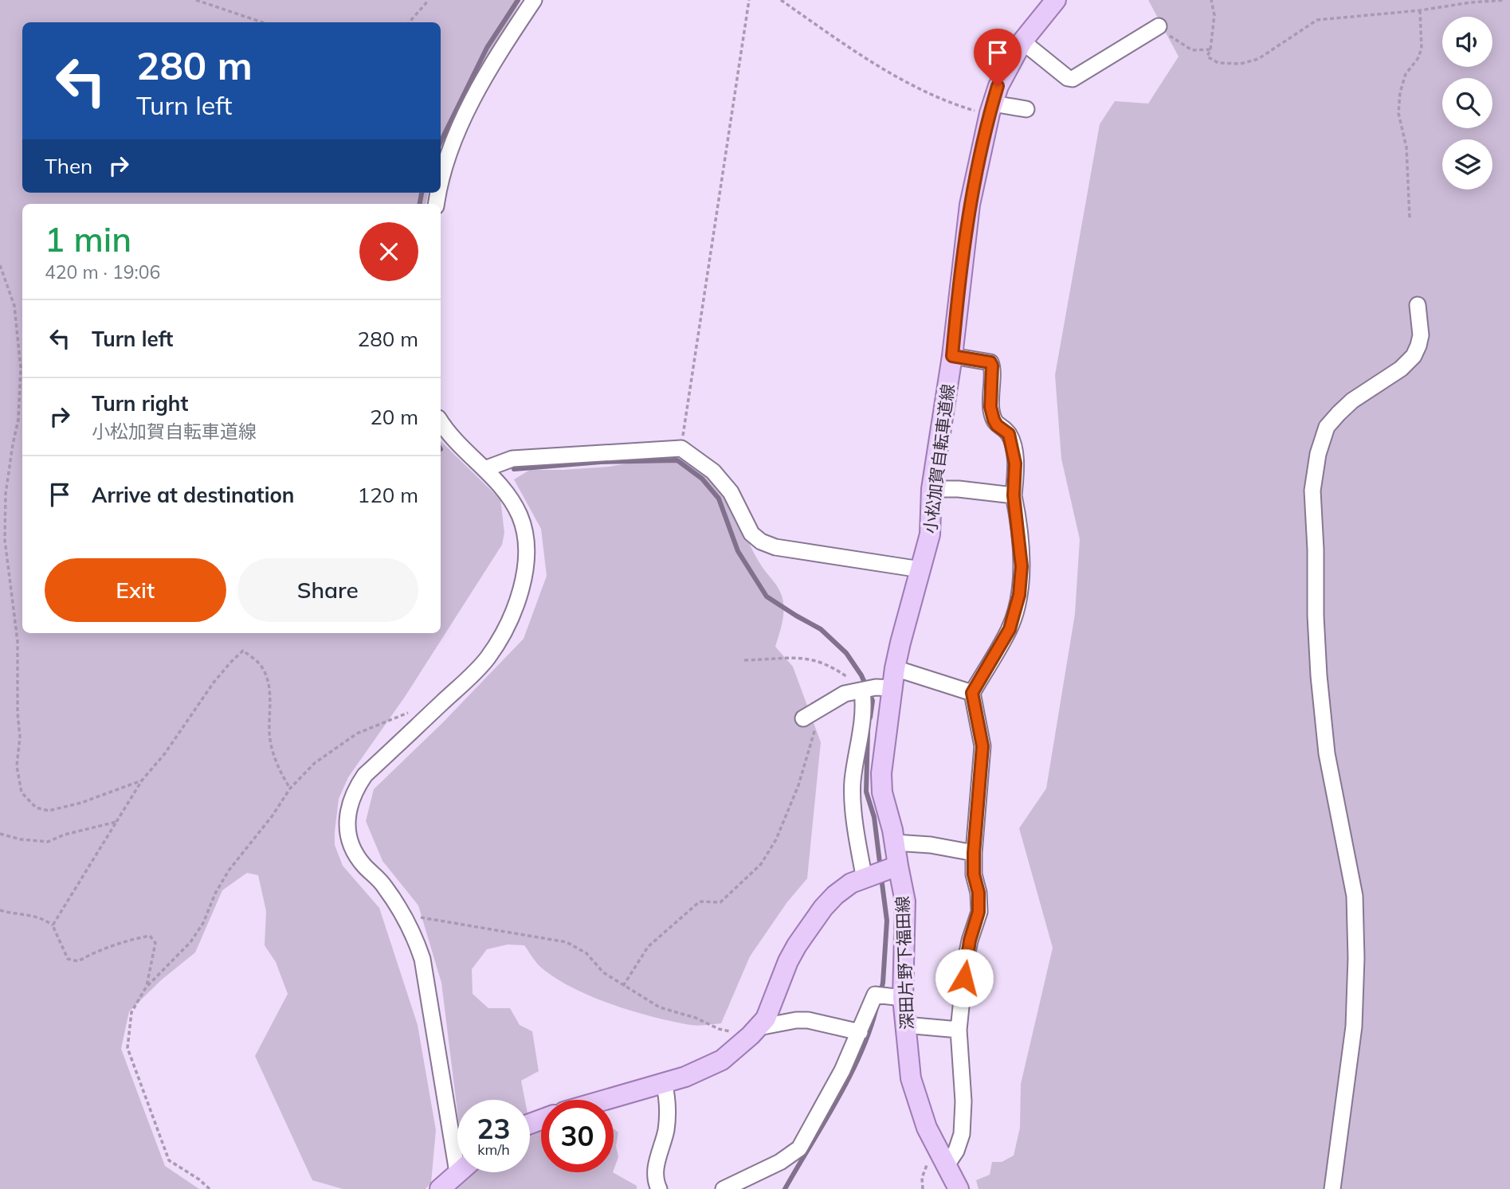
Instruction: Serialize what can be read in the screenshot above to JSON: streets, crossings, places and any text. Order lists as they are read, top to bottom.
{
  "streets": {
    "main road": ["小松加賀自転車道線", "深田片野下福田線"]
  },
  "crossings": [
    ["小松加賀自転車道線", "深田片野下福田線"]
  ],
  "page": {
    "turn": ["280 m", "Turn left"],
    "then": "Then",
    "heading": ["1 min", "420 m · 19:06"],
    "list": [
      {
        "name": "Turn left",
        "value": "280 m"
      },
      {
        "name": "Turn right",
        "note": "小松加賀自転車道線",
        "value": "20 m"
      },
      {
        "name": "Arrive at destination",
        "value": "120 m"
      }
    ],
    "buttons": ["Exit", "Share"],
    "speed": "23 km/h",
    "limit": "30"
  }
}
